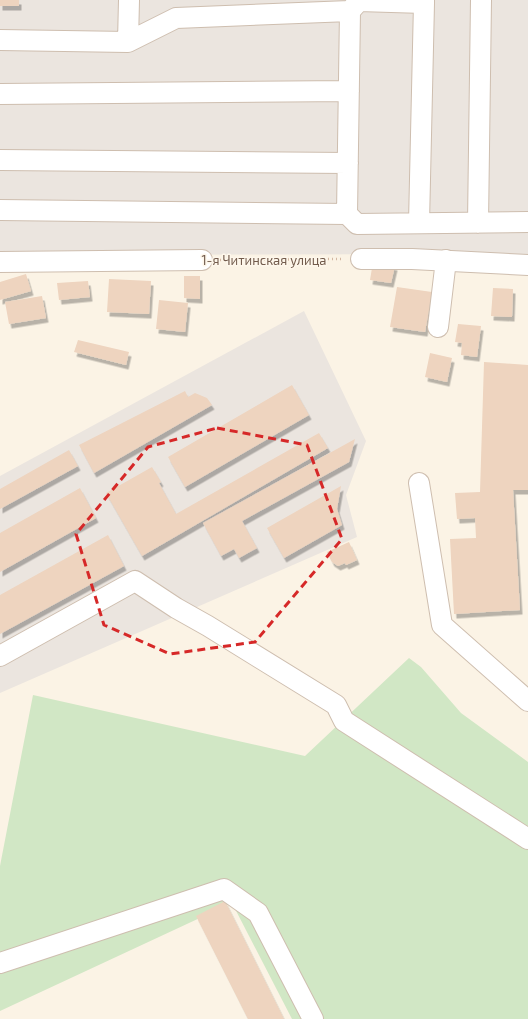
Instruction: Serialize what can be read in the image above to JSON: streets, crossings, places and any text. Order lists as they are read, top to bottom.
{
  "streets": {
    "street": ["1-я Читинская улица"]
  }
}
